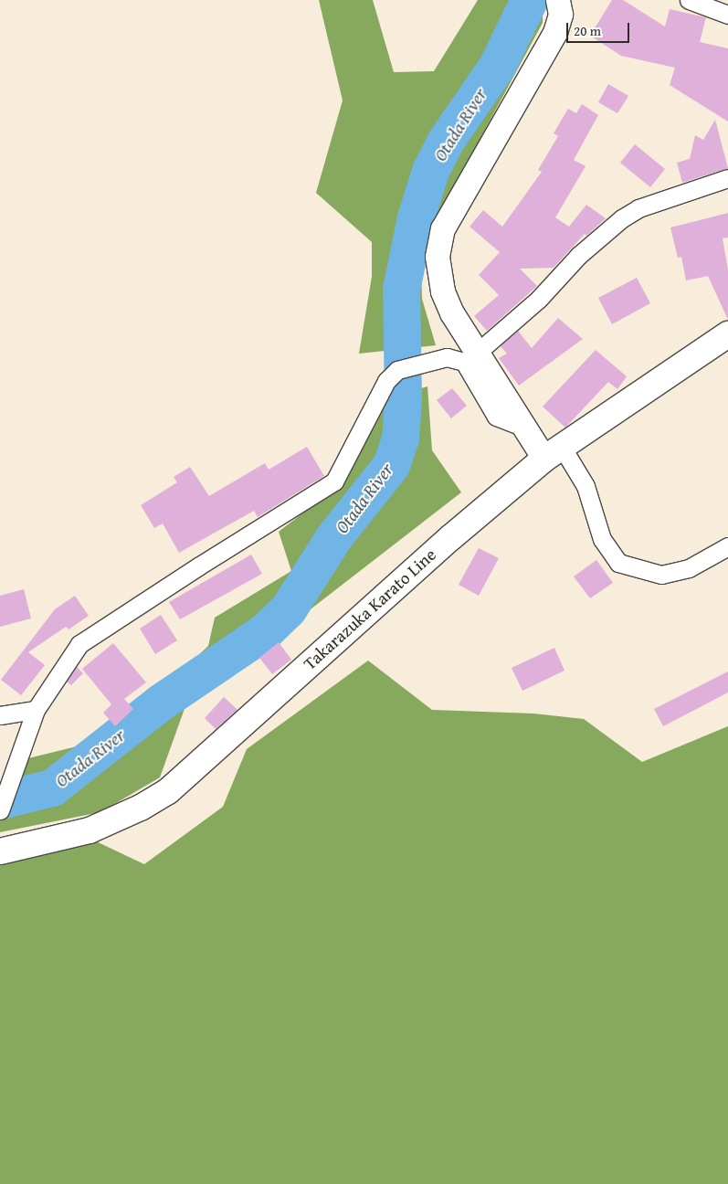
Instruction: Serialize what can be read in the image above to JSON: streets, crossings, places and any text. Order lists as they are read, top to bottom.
{
  "streets": {
    "main road": ["Takarazuka Karato Line"]
  },
  "water": ["Otada River"],
  "scale_bar": "20 m"
}
